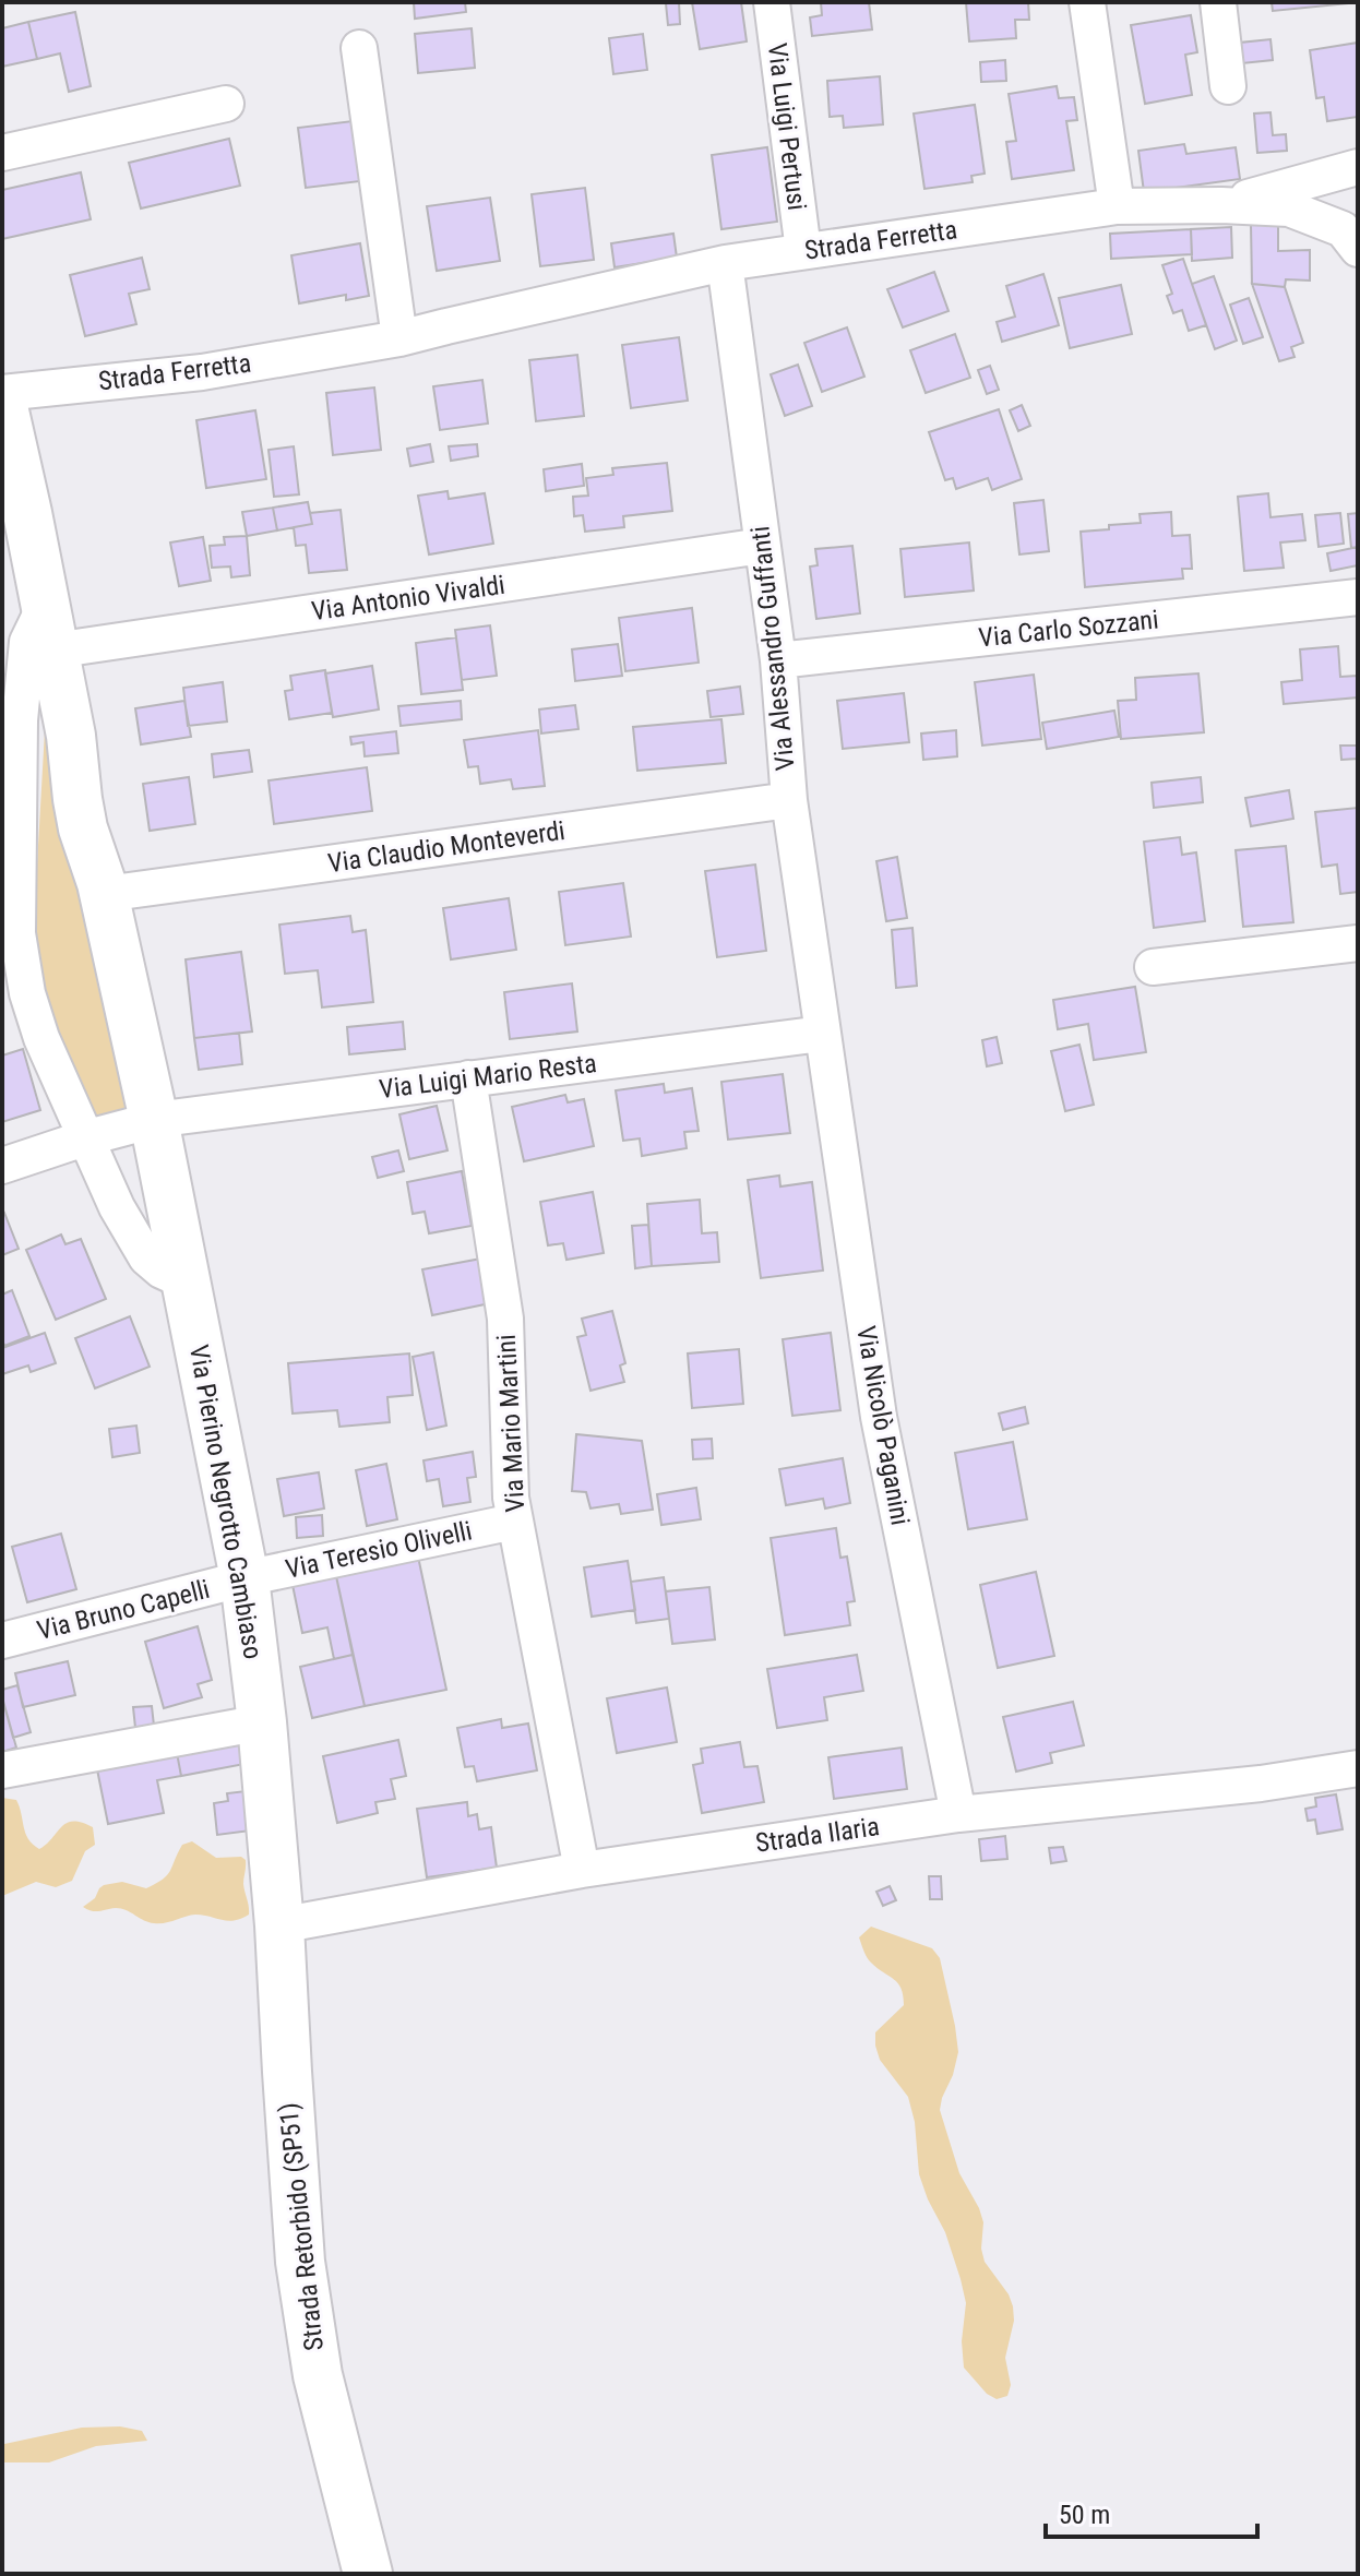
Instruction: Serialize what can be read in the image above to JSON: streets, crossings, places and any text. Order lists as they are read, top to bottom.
{
  "streets": {
    "street": [
      "Via Luigi Pertusi",
      "Strada Ferretta",
      "Via Antonio Vivaldi",
      "Via Carlo Sozzani",
      "Via Alessandro Guffanti",
      "Via Claudio Monteverdi",
      "Via Luigi Mario Resta",
      "Via Mario Martini",
      "Via Nicolò Paganini",
      "Via Pierino Negrotto Cambiaso",
      "Via Teresio Olivelli",
      "Via Bruno Capelli",
      "Strada Ilaria",
      "Strada Retorbido (SP51)"
    ]
  },
  "crossings": [
    ["Via Luigi Pertusi", "Strada Ferretta"],
    ["Strada Ferretta", "Via Alessandro Guffanti"],
    ["Via Antonio Vivaldi", "Via Alessandro Guffanti"],
    ["Via Antonio Vivaldi", "Via Pierino Negrotto Cambiaso"],
    ["Via Carlo Sozzani", "Via Alessandro Guffanti"],
    ["Via Alessandro Guffanti", "Via Claudio Monteverdi"],
    ["Via Alessandro Guffanti", "Via Luigi Mario Resta"],
    ["Via Alessandro Guffanti", "Via Nicolò Paganini"],
    ["Via Claudio Monteverdi", "Via Pierino Negrotto Cambiaso"],
    ["Via Luigi Mario Resta", "Via Mario Martini"],
    ["Via Luigi Mario Resta", "Via Nicolò Paganini"],
    ["Via Luigi Mario Resta", "Via Pierino Negrotto Cambiaso"],
    ["Via Mario Martini", "Via Teresio Olivelli"],
    ["Via Mario Martini", "Strada Ilaria"],
    ["Via Nicolò Paganini", "Strada Ilaria"],
    ["Via Pierino Negrotto Cambiaso", "Via Teresio Olivelli"],
    ["Via Pierino Negrotto Cambiaso", "Via Bruno Capelli"],
    ["Via Pierino Negrotto Cambiaso", "Strada Ilaria"],
    ["Via Pierino Negrotto Cambiaso", "Strada Retorbido (SP51)"],
    ["Via Teresio Olivelli", "Via Bruno Capelli"],
    ["Strada Ilaria", "Strada Retorbido (SP51)"]
  ],
  "scale_bar": "50 m"
}
